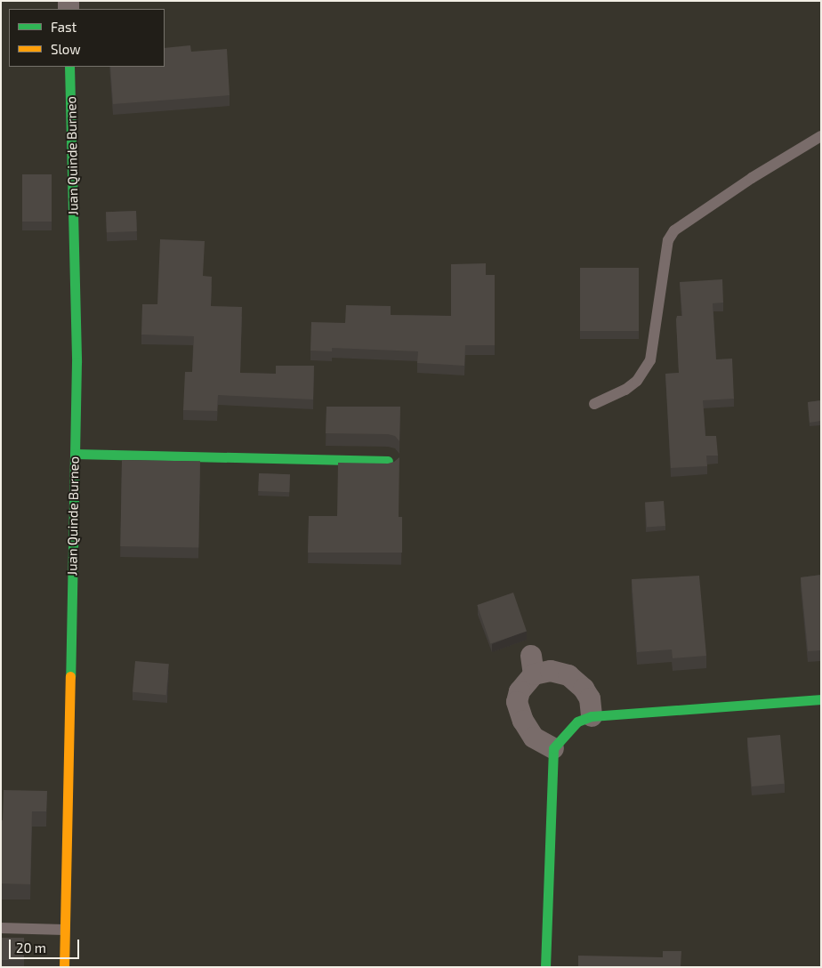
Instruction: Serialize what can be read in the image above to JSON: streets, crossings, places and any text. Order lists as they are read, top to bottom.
{
  "streets": {
    "street": ["Juan Quinde Burneo"]
  },
  "legend": ["Fast", "Slow"],
  "scale_bar": "20 m"
}
